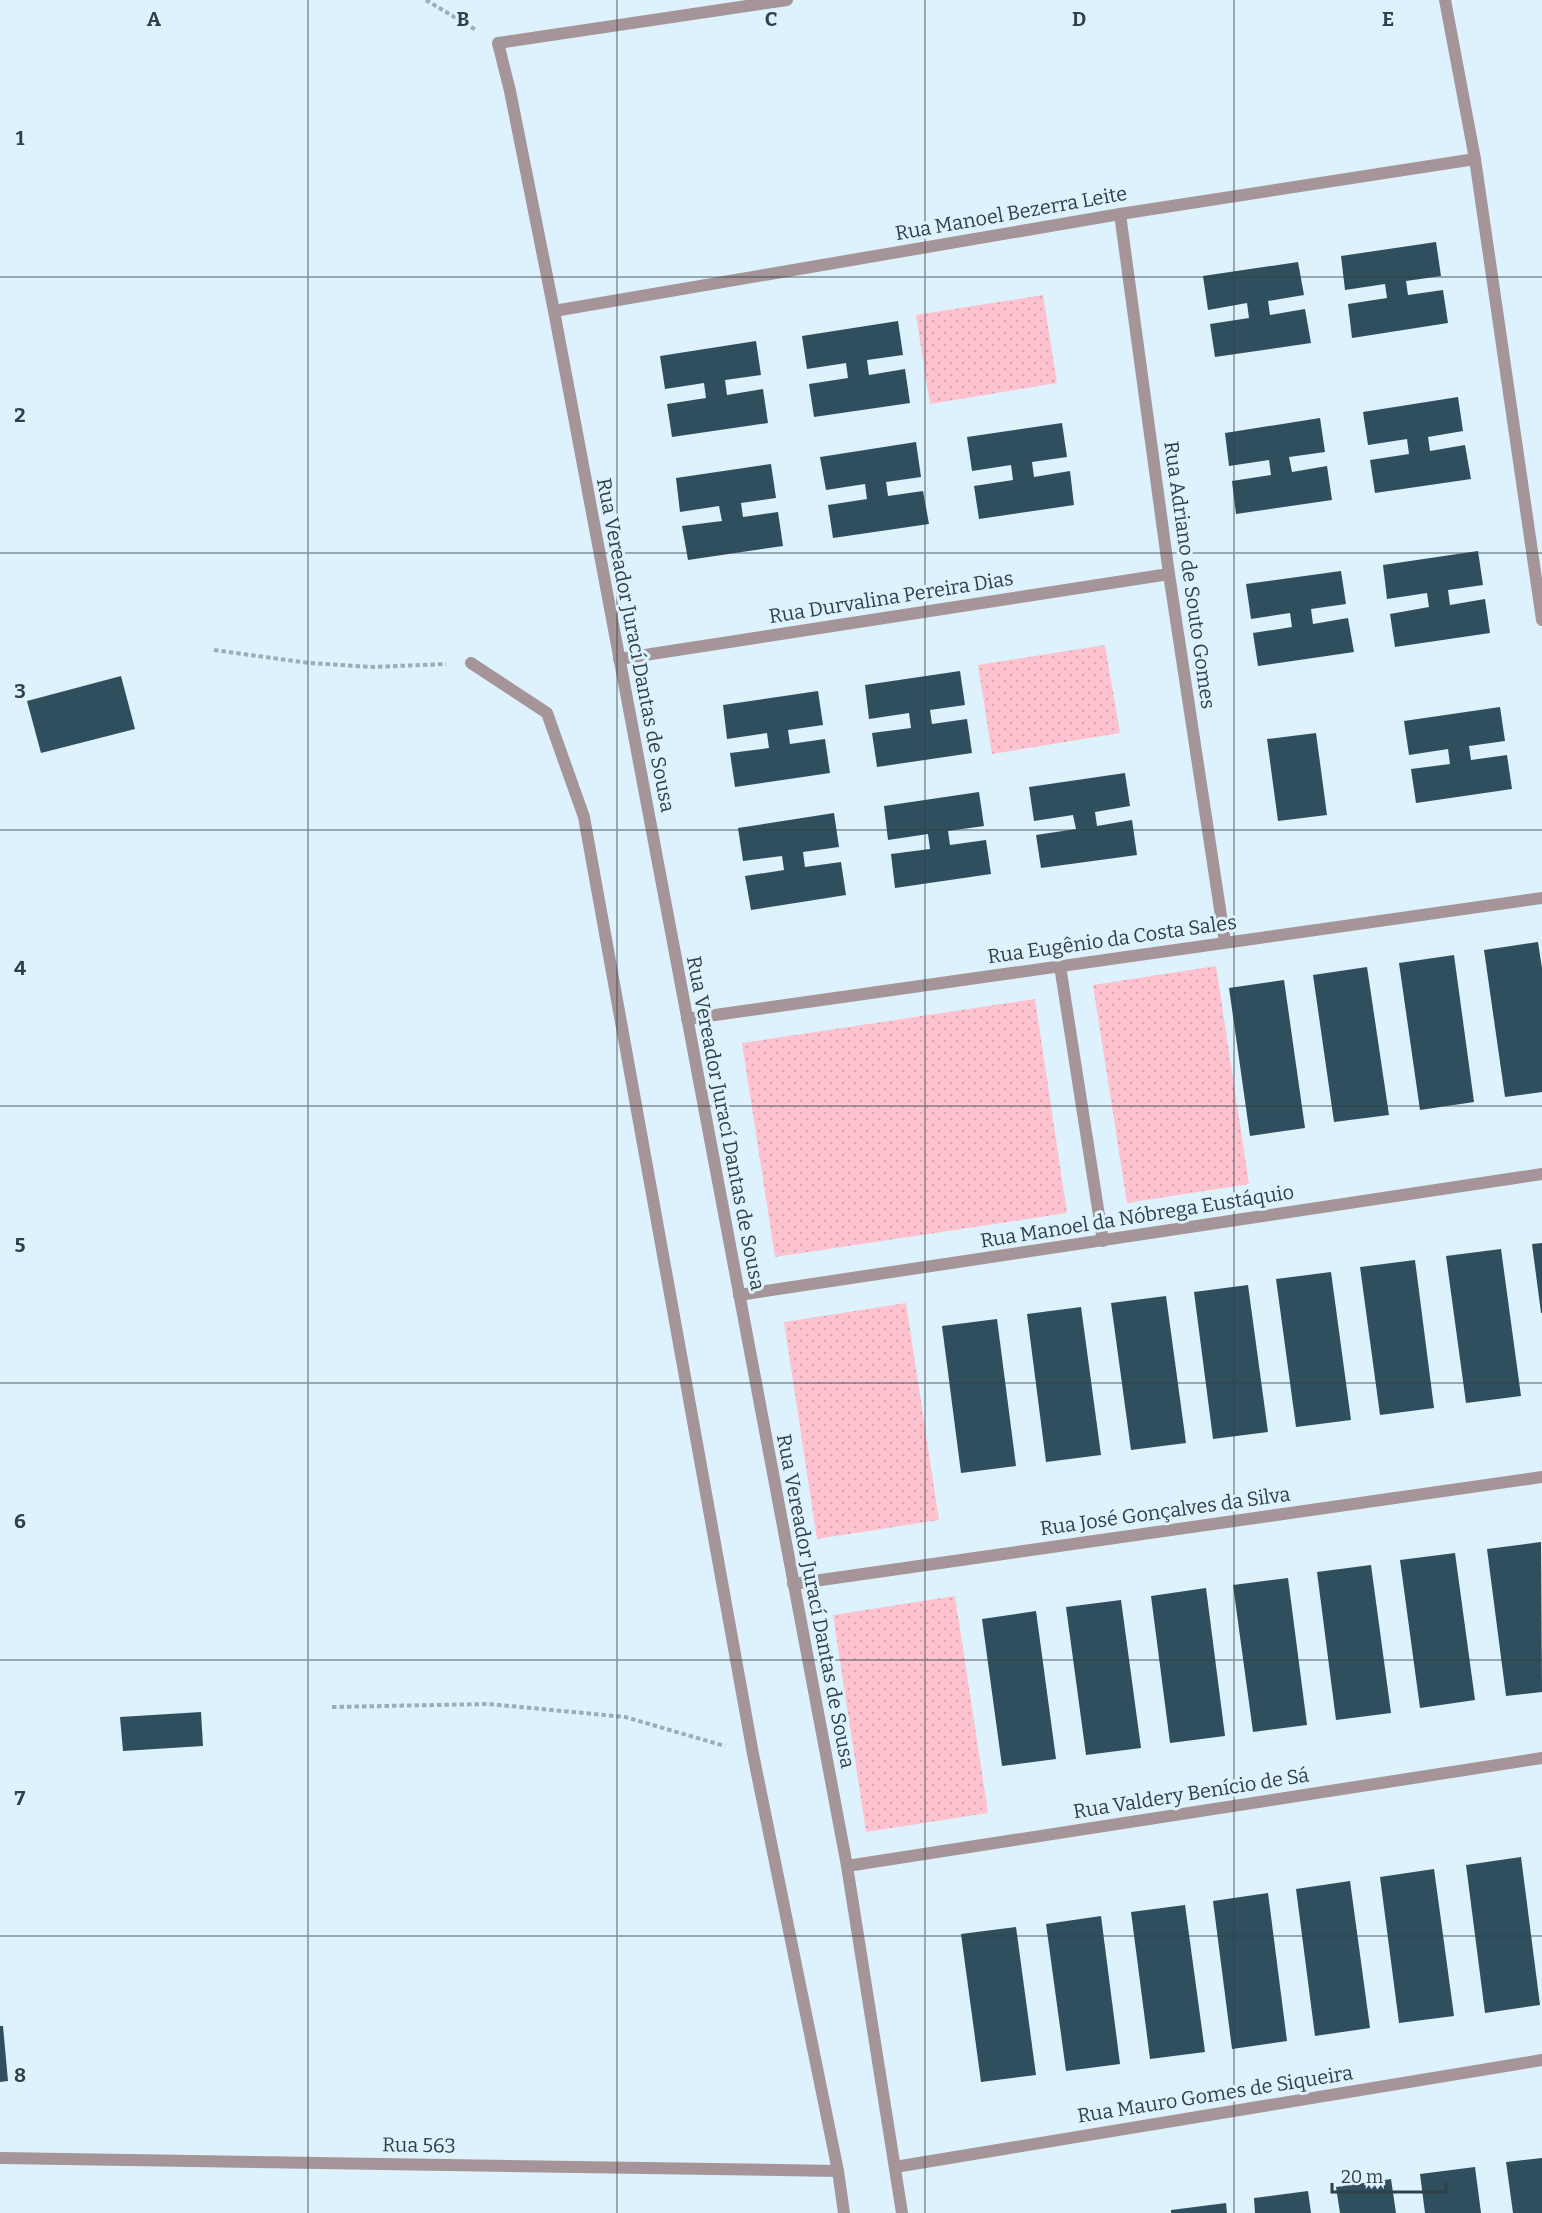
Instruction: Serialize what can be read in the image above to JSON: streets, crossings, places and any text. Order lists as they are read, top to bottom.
{
  "streets": {
    "street": [
      "Rua Manoel Bezerra Leite",
      "Rua Adriano de Souto Gomes",
      "Rua Durvalina Pereira Dias",
      "Rua Vereador Jurací Dantas de Sousa",
      "Rua Eugênio da Costa Sales",
      "Rua Manoel da Nóbrega Eustáquio",
      "Rua José Gonçalves da Silva",
      "Rua Valdery Benício de Sá",
      "Rua Mauro Gomes de Siqueira",
      "Rua 563"
    ]
  },
  "crossings": [
    ["Rua Manoel Bezerra Leite", "Rua Adriano de Souto Gomes"],
    ["Rua Manoel Bezerra Leite", "Rua Vereador Jurací Dantas de Sousa"],
    ["Rua Adriano de Souto Gomes", "Rua Durvalina Pereira Dias"],
    ["Rua Adriano de Souto Gomes", "Rua Eugênio da Costa Sales"],
    ["Rua Durvalina Pereira Dias", "Rua Vereador Jurací Dantas de Sousa"],
    ["Rua Vereador Jurací Dantas de Sousa", "Rua Eugênio da Costa Sales"],
    ["Rua Vereador Jurací Dantas de Sousa", "Rua Manoel da Nóbrega Eustáquio"],
    ["Rua Vereador Jurací Dantas de Sousa", "Rua José Gonçalves da Silva"],
    ["Rua Vereador Jurací Dantas de Sousa", "Rua Valdery Benício de Sá"],
    ["Rua Vereador Jurací Dantas de Sousa", "Rua Mauro Gomes de Siqueira"]
  ],
  "scale_bar": "20 m",
  "grid": {
    "columns": [
      "A",
      "B",
      "C",
      "D",
      "E"
    ],
    "rows": [
      "1",
      "2",
      "3",
      "4",
      "5",
      "6",
      "7",
      "8"
    ]
  }
}
